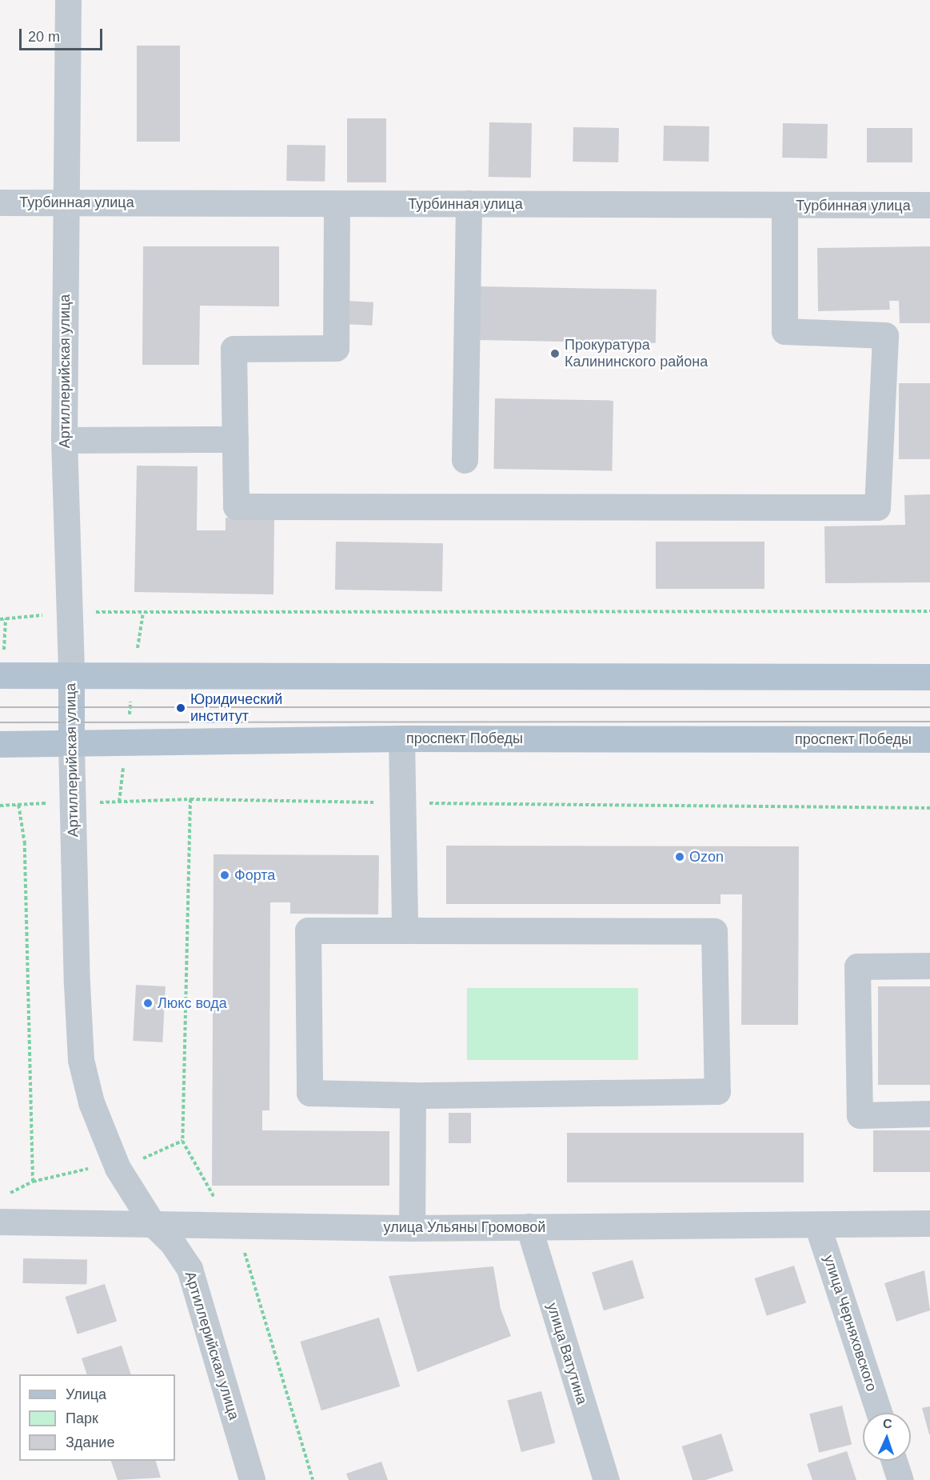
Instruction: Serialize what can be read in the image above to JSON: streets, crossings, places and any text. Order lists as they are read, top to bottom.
{
  "streets": {
    "main road": ["Артиллерийская улица", "проспект Победы"],
    "street": [
      "Турбинная улица",
      "улица Ульяны Громовой",
      "улица Черняховского",
      "улица Ватутина"
    ]
  },
  "crossings": [
    ["Турбинная улица", "Артиллерийская улица"],
    ["Артиллерийская улица", "проспект Победы"],
    ["Артиллерийская улица", "улица Ульяны Громовой"],
    ["улица Ульяны Громовой", "улица Черняховского"],
    ["улица Ульяны Громовой", "улица Ватутина"]
  ],
  "places": [
    "Прокуратура Калининского района",
    "Юридический институт",
    "Ozon",
    "Форта",
    "Люкс вода"
  ],
  "legend": ["Улица", "Парк", "Здание"],
  "scale_bar": "20 m",
  "north": "top"
}
